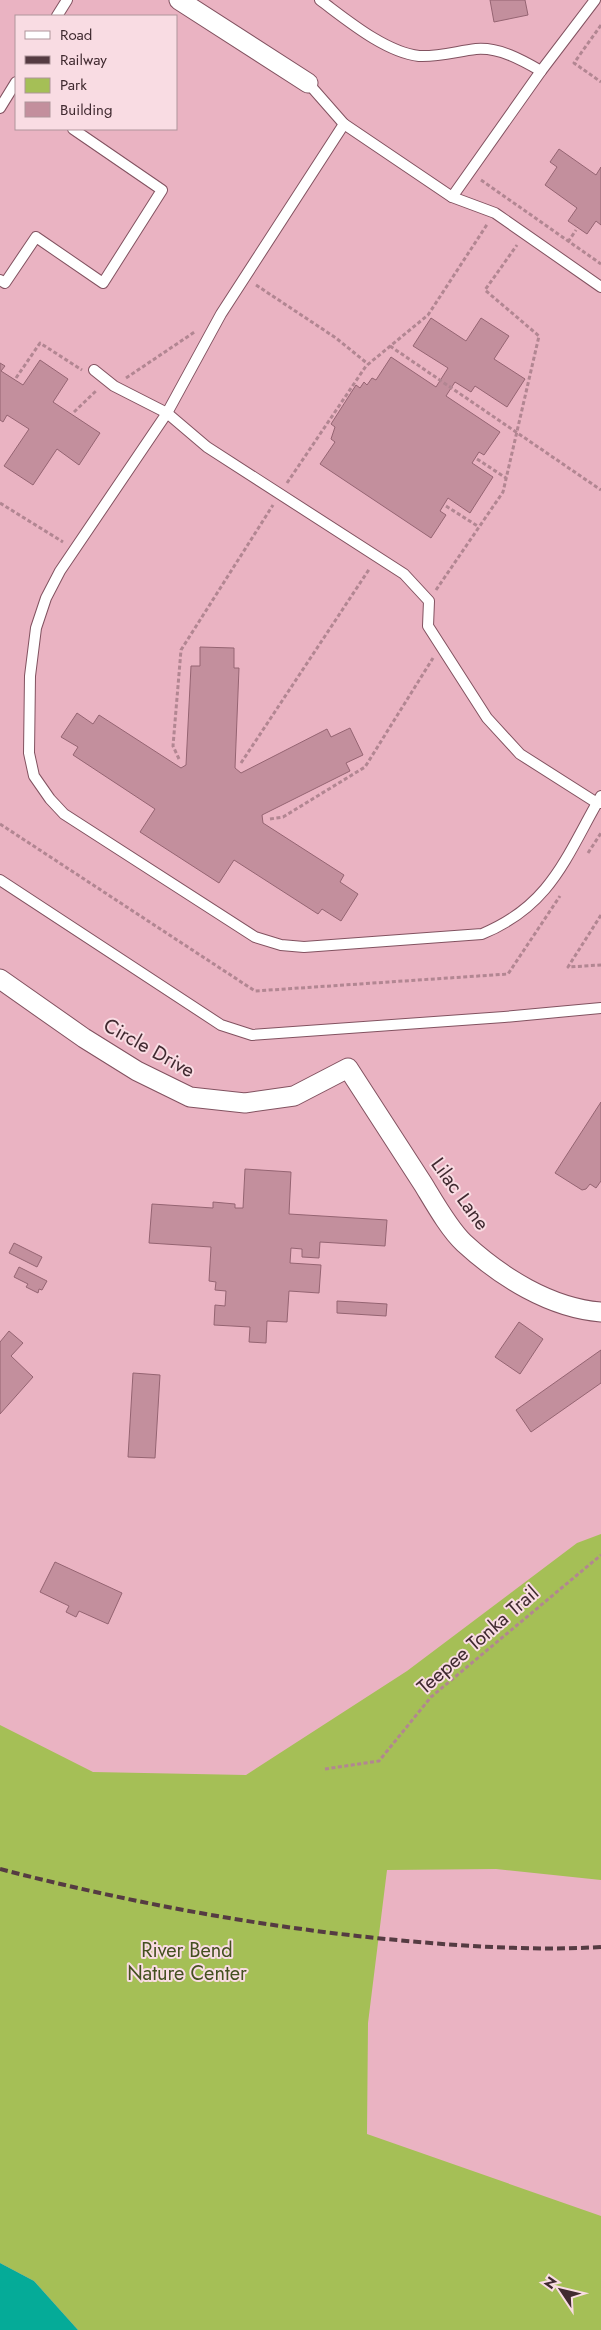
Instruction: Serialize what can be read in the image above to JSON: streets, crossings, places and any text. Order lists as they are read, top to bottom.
{
  "streets": {
    "street": ["Circle Drive", "Lilac Lane"],
    "path": ["Teepee Tonka Trail"]
  },
  "crossings": [
    ["Circle Drive", "Lilac Lane"]
  ],
  "parks": ["River Bend Nature Center"],
  "legend": [
    "Road",
    "Railway",
    "Park",
    "Building"
  ],
  "north": "top left"
}
